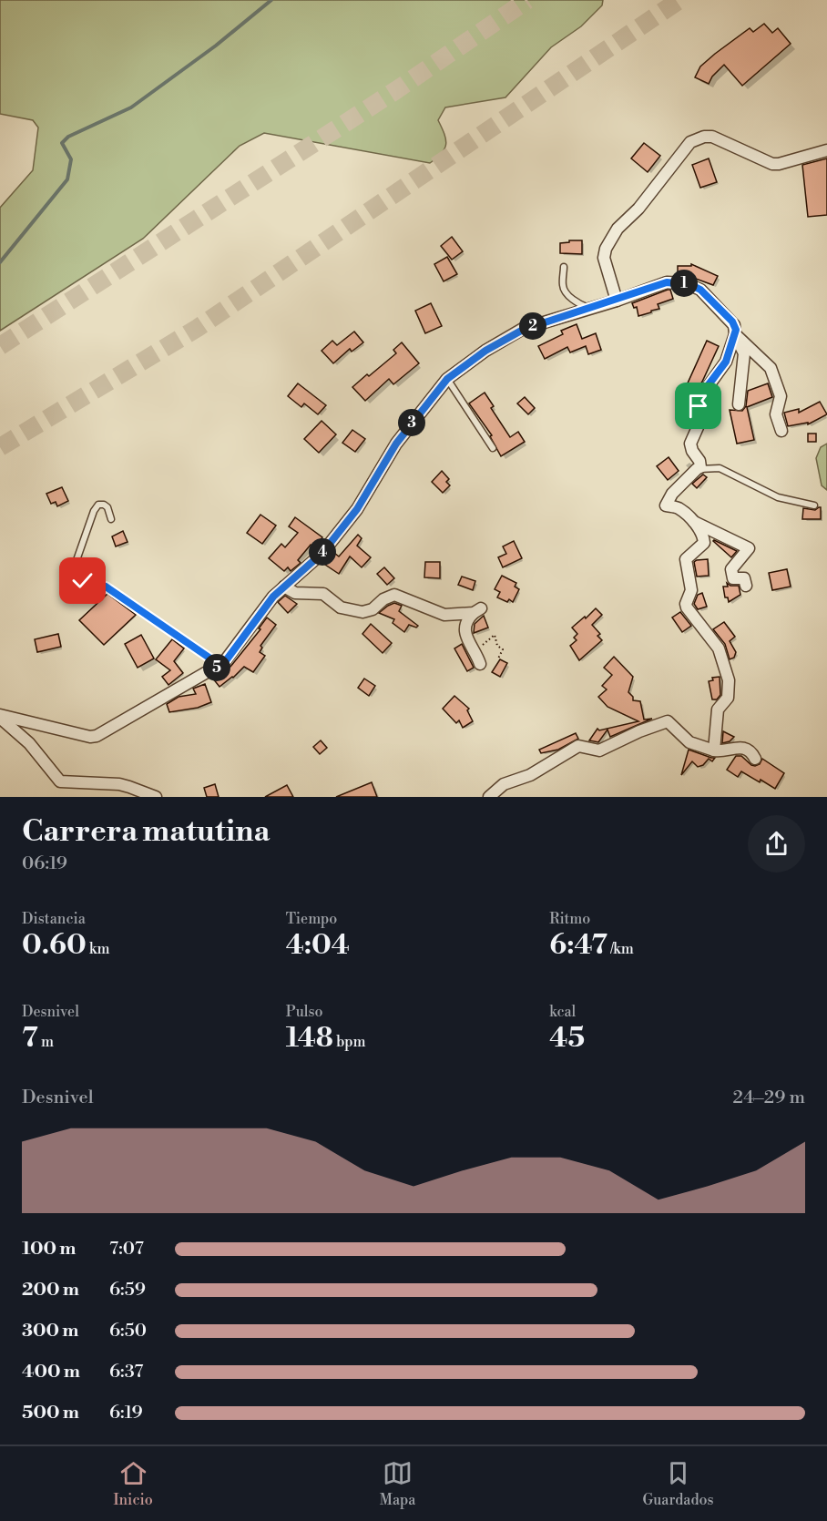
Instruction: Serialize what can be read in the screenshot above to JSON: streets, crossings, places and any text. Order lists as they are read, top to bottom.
{
  "page": {
    "pins": [
      "1",
      "2",
      "3",
      "4",
      "5"
    ],
    "heading": ["Carrera matutina", "06:19"],
    "stats": [
      ["Distancia", "0.60 km"],
      ["Tiempo", "4:04"],
      ["Ritmo", "6:47 /km"],
      ["Desnivel", "7 m"],
      ["Pulso", "148 bpm"],
      ["kcal", "45"]
    ],
    "chart": ["Desnivel", "24–29 m"],
    "list": [
      {
        "name": "100 m",
        "note": "7:07"
      },
      {
        "name": "200 m",
        "note": "6:59"
      },
      {
        "name": "300 m",
        "note": "6:50"
      },
      {
        "name": "400 m",
        "note": "6:37"
      },
      {
        "name": "500 m",
        "note": "6:19"
      }
    ],
    "tabs": ["Inicio", "Mapa", "Guardados"]
  }
}
